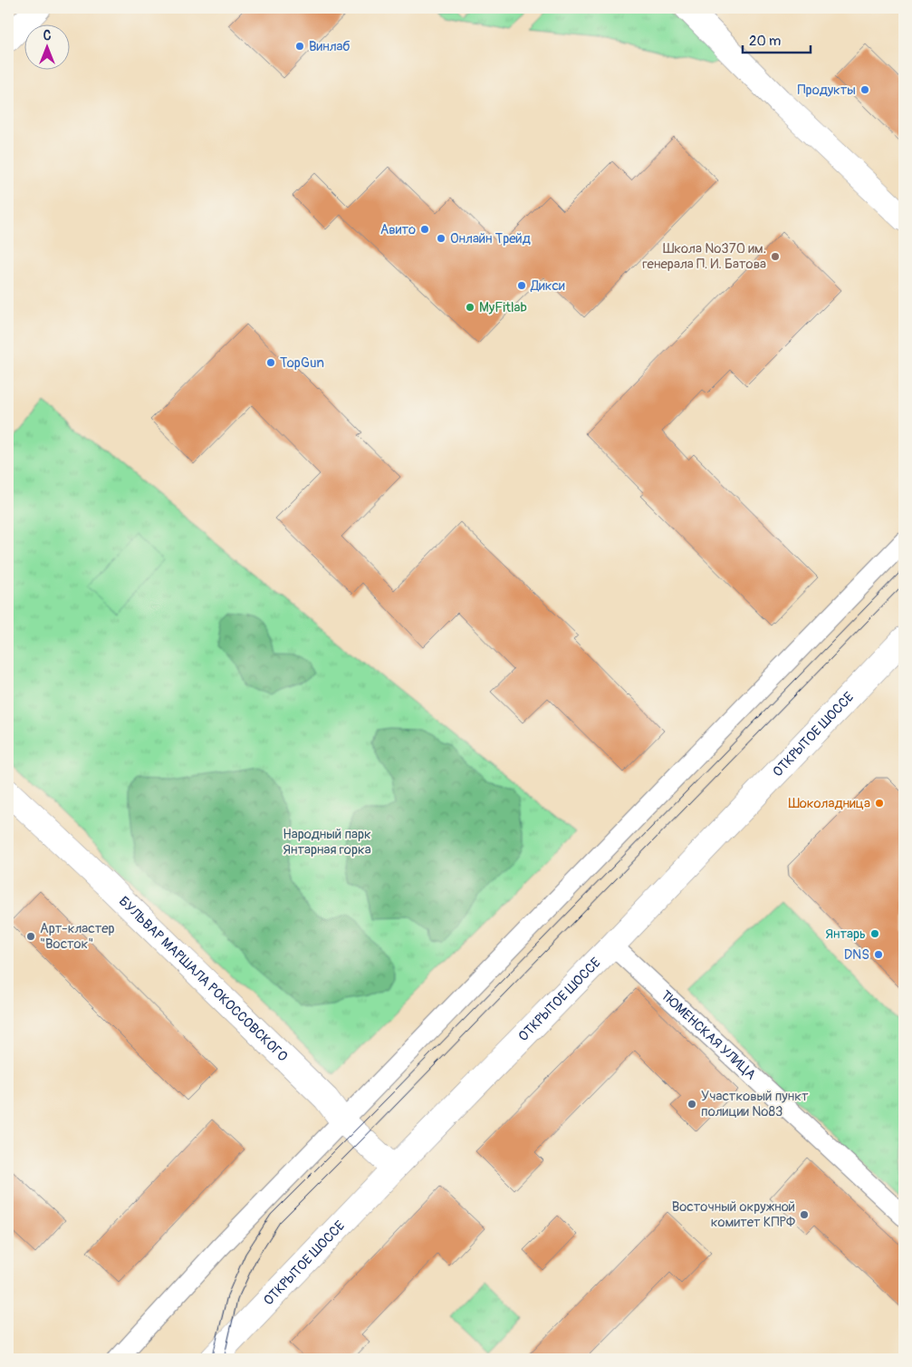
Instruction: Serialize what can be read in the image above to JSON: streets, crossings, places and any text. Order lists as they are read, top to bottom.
{
  "streets": {
    "main road": ["ОТКРЫТОЕ ШОССЕ", "БУЛЬВАР МАРШАЛА РОКОССОВСКОГО"],
    "street": ["ТЮМЕНСКАЯ УЛИЦА"]
  },
  "crossings": [
    ["ОТКРЫТОЕ ШОССЕ", "БУЛЬВАР МАРШАЛА РОКОССОВСКОГО"],
    ["ОТКРЫТОЕ ШОССЕ", "ТЮМЕНСКАЯ УЛИЦА"]
  ],
  "parks": ["Народный парк Янтарная горка"],
  "places": [
    "Винлаб",
    "Продукты",
    "Авито",
    "Онлайн Трейд",
    "Школа №370 им. генерала П. И. Батова",
    "Дикси",
    "MyFitlab",
    "TopGun",
    "Шоколадница",
    "Янтарь",
    "Арт-кластер \"Восток\"",
    "DNS",
    "Участковый пункт полиции №83",
    "Восточный окружной комитет КПРФ"
  ],
  "scale_bar": "20 m",
  "north": "top"
}
